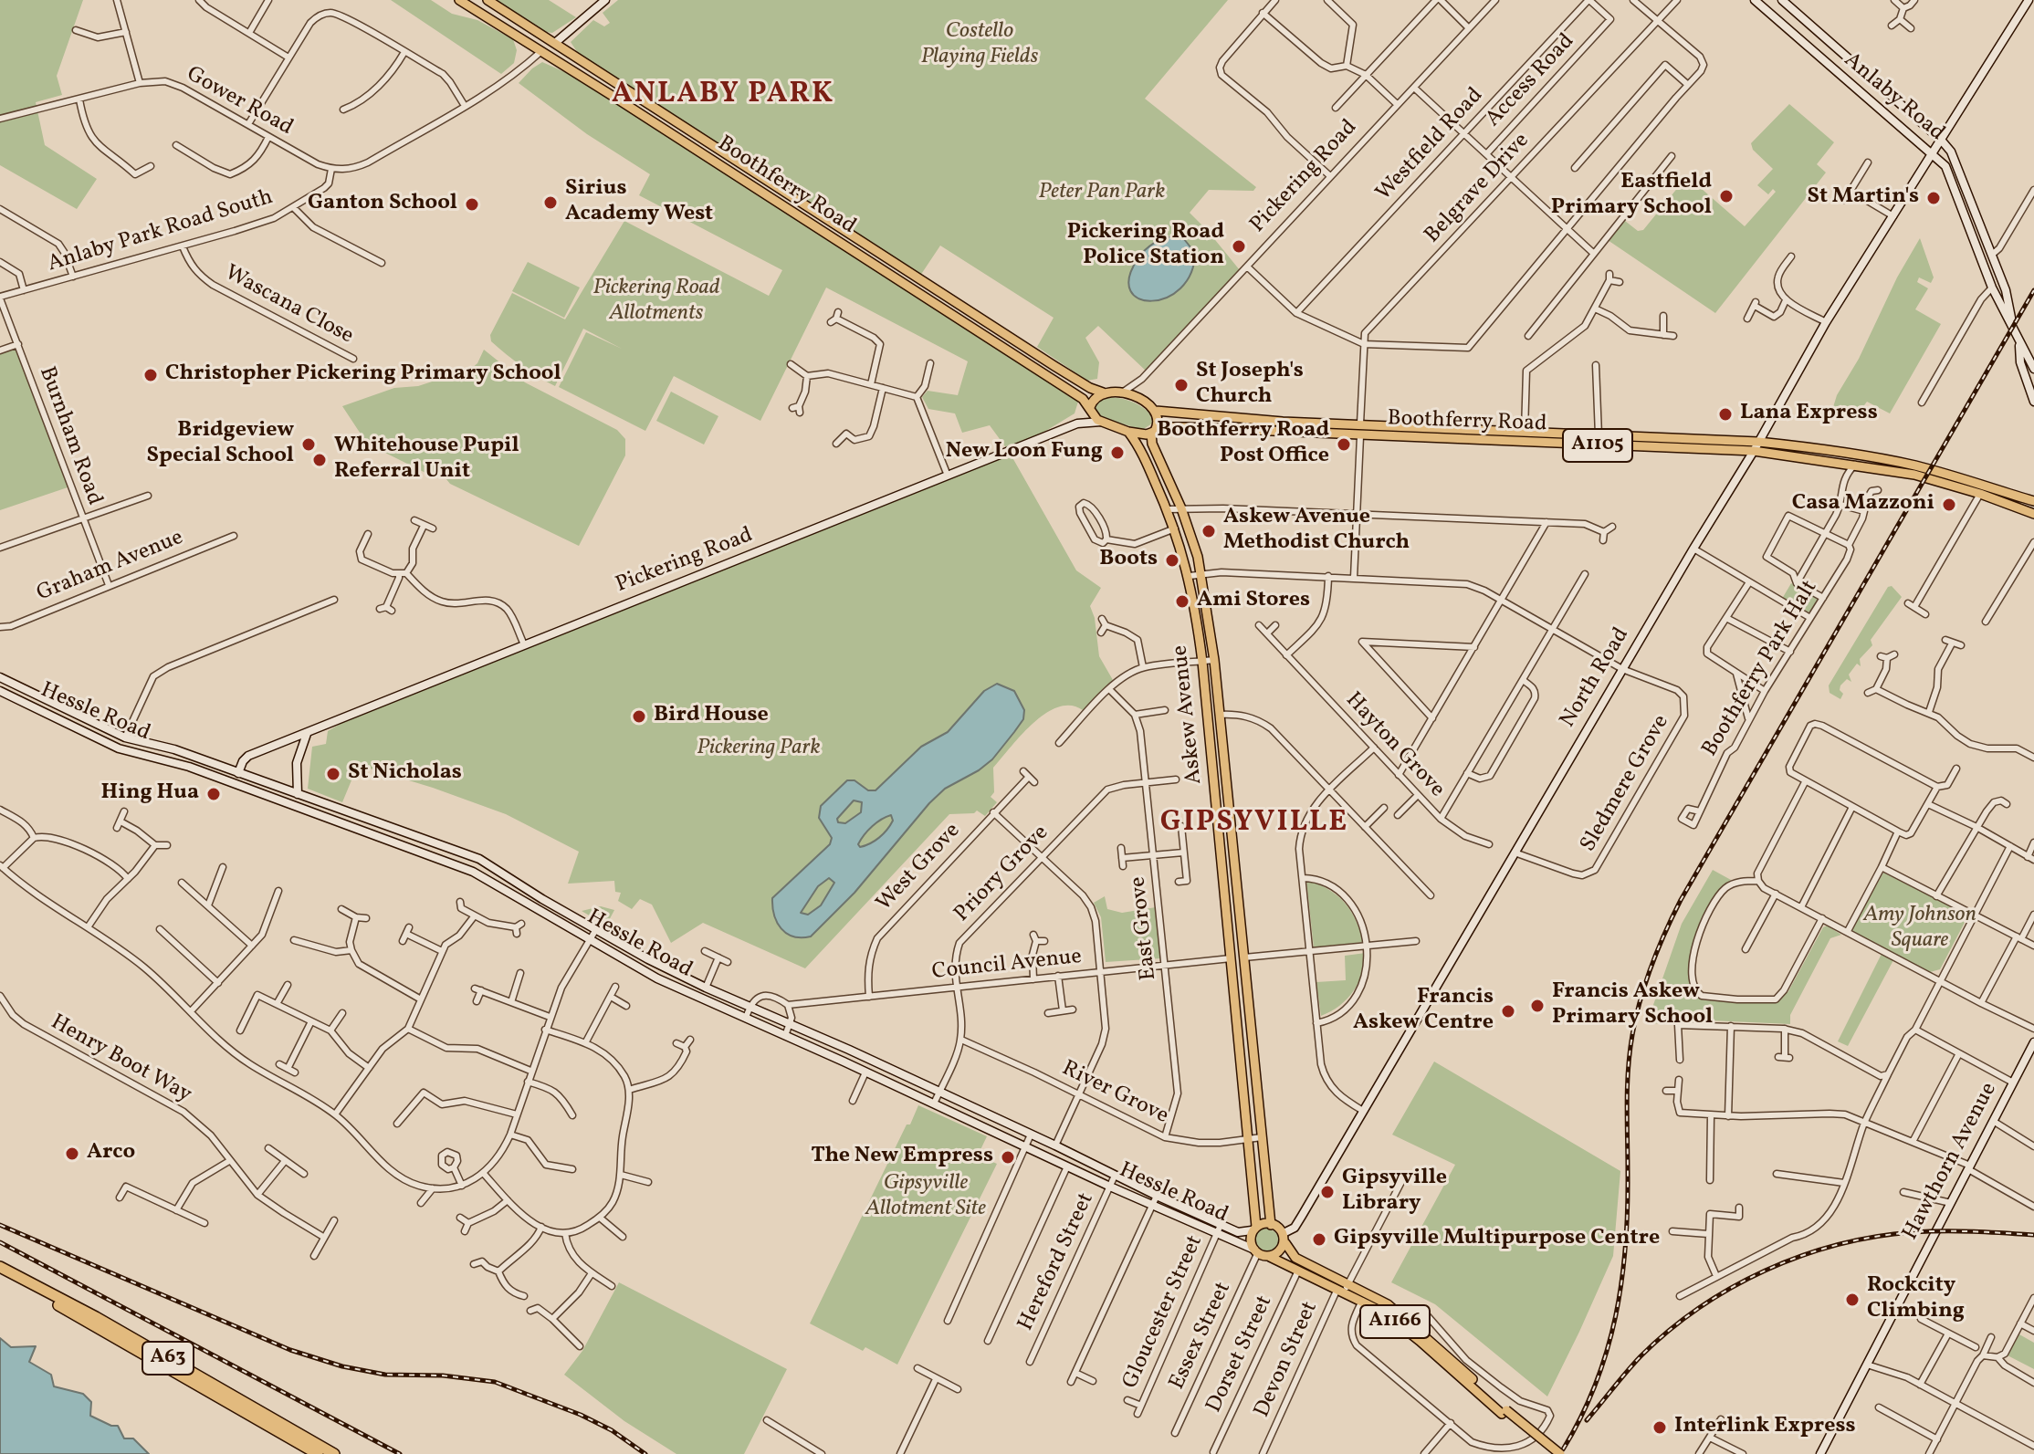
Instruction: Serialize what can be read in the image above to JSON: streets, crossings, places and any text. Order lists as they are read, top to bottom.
{
  "streets": {
    "highway": ["A63"],
    "main road": [
      "Boothferry Road",
      "A1105",
      "Askew Avenue",
      "A1166"
    ],
    "street": [
      "Access Road",
      "Anlaby Road",
      "Gower Road",
      "Westfield Road",
      "Pickering Road",
      "Belgrave Drive",
      "Anlaby Park Road South",
      "Wascana Close",
      "Burnham Road",
      "Graham Avenue",
      "Boothferry Park Halt",
      "North Road",
      "Hessle Road",
      "Hayton Grove",
      "Sledmere Grove",
      "West Grove",
      "Priory Grove",
      "East Grove",
      "Council Avenue",
      "Henry Boot Way",
      "River Grove",
      "Hawthorn Avenue",
      "Hereford Street",
      "Gloucester Street",
      "Essex Street",
      "Dorset Street",
      "Devon Street"
    ]
  },
  "crossings": [
    ["Access Road", "Westfield Road"],
    ["Anlaby Road", "North Road"],
    ["Gower Road", "Anlaby Park Road South"],
    ["Pickering Road", "Boothferry Road"],
    ["Pickering Road", "A1105"],
    ["Pickering Road", "Hessle Road"],
    ["Boothferry Road", "Belgrave Drive"],
    ["Boothferry Road", "A1105"],
    ["Boothferry Road", "North Road"],
    ["Boothferry Road", "Askew Avenue"],
    ["Anlaby Park Road South", "Wascana Close"],
    ["Anlaby Park Road South", "Burnham Road"],
    ["Burnham Road", "Graham Avenue"],
    ["A1105", "Askew Avenue"],
    ["North Road", "Hessle Road"],
    ["North Road", "Askew Avenue"],
    ["North Road", "Sledmere Grove"],
    ["North Road", "A1166"],
    ["North Road", "Essex Street"],
    ["Hessle Road", "Askew Avenue"],
    ["Hessle Road", "Priory Grove"],
    ["Hessle Road", "Council Avenue"],
    ["Hessle Road", "Hereford Street"],
    ["Hessle Road", "Gloucester Street"],
    ["Hessle Road", "A1166"],
    ["Hessle Road", "Essex Street"],
    ["Askew Avenue", "Council Avenue"],
    ["Askew Avenue", "River Grove"],
    ["Askew Avenue", "A1166"],
    ["Askew Avenue", "Essex Street"],
    ["West Grove", "Council Avenue"],
    ["Priory Grove", "East Grove"],
    ["Priory Grove", "Council Avenue"],
    ["Priory Grove", "River Grove"],
    ["East Grove", "Council Avenue"],
    ["East Grove", "River Grove"],
    ["A1166", "Essex Street"],
    ["A1166", "Dorset Street"],
    ["A1166", "Devon Street"]
  ],
  "districts": ["ANLABY PARK", "GIPSYVILLE"],
  "parks": [
    "Costello Playing Fields",
    "Peter Pan Park",
    "Pickering Road Allotments",
    "Pickering Park",
    "Amy Johnson Square",
    "Gipsyville Allotment Site"
  ],
  "places": [
    "Eastfield Primary School",
    "St Martin's",
    "Sirius Academy West",
    "Ganton School",
    "Pickering Road Police Station",
    "Christopher Pickering Primary School",
    "St Joseph's Church",
    "Lana Express",
    "Bridgeview Special School",
    "Boothferry Road Post Office",
    "New Loon Fung",
    "Whitehouse Pupil Referral Unit",
    "Casa Mazzoni",
    "Askew Avenue Methodist Church",
    "Boots",
    "Ami Stores",
    "Bird House",
    "St Nicholas",
    "Hing Hua",
    "Francis Askew Primary School",
    "Francis Askew Centre",
    "Arco",
    "The New Empress",
    "Gipsyville Library",
    "Gipsyville Multipurpose Centre",
    "Rockcity Climbing",
    "Interlink Express"
  ]
}
